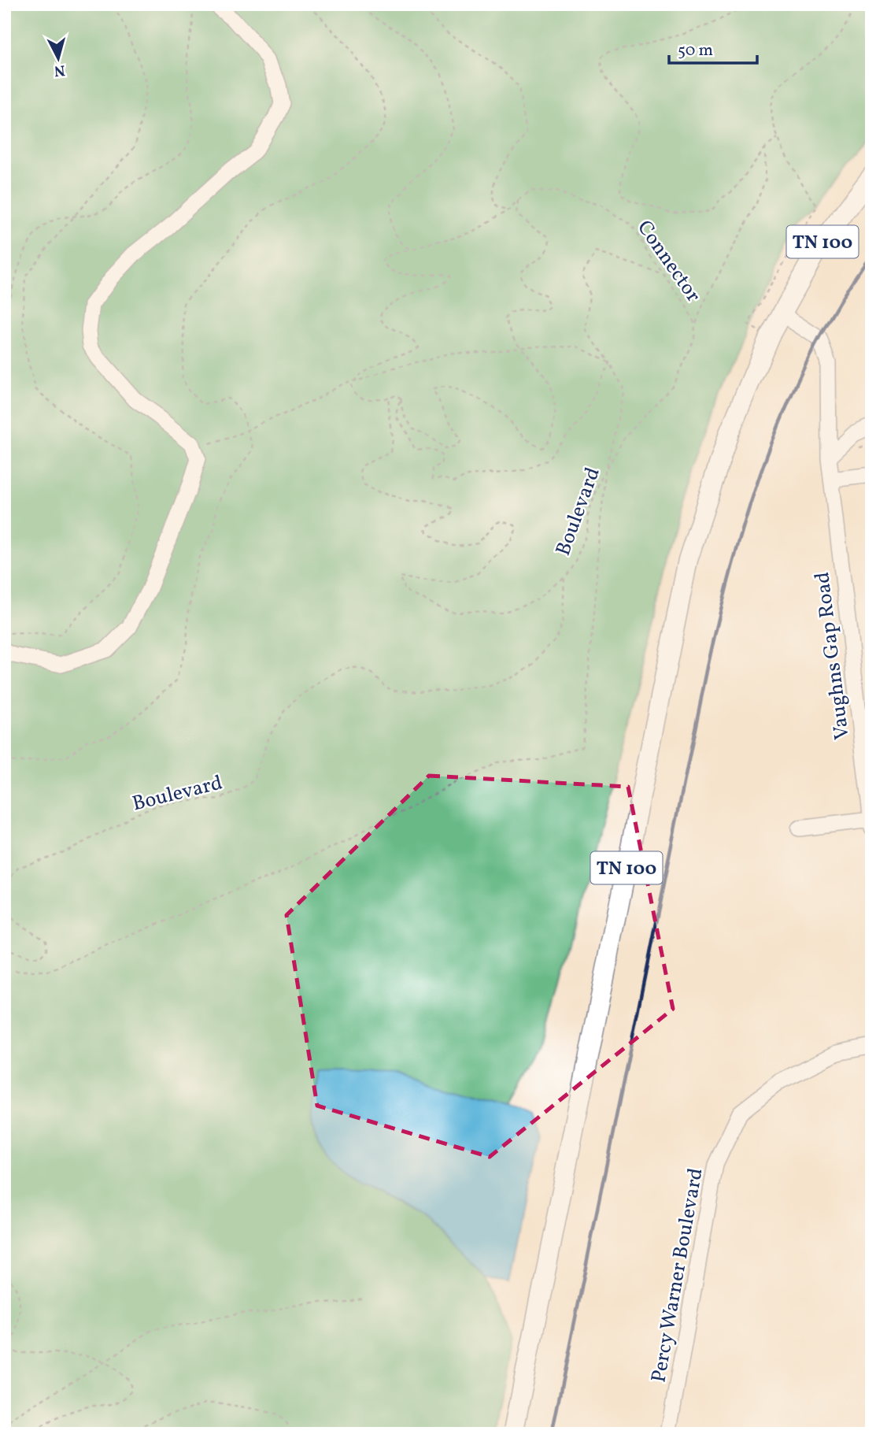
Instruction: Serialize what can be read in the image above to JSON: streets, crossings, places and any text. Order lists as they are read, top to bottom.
{
  "streets": {
    "main road": ["TN 100"],
    "street": ["Vaughns Gap Road", "Percy Warner Boulevard"],
    "path": ["Connector", "Boulevard"]
  },
  "crossings": [
    ["TN 100", "Vaughns Gap Road"],
    ["Connector", "Boulevard"]
  ],
  "scale_bar": "50 m",
  "north": "bottom"
}
